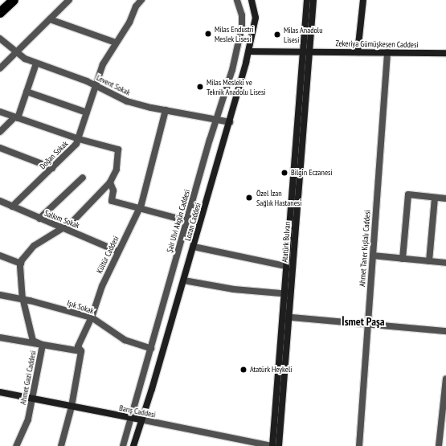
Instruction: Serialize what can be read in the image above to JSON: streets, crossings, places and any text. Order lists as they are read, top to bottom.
{
  "streets": {
    "main road": [
      "Zekeriya Gümüşkesen Caddesi",
      "Lozan Caddesi",
      "Atatürk Bulvarı",
      "Barış Caddesi"
    ],
    "street": [
      "Levent Sokak",
      "Doğan Sokak",
      "Salkım Sokak",
      "Şair Ulvi Akgün Caddesi",
      "Ahmet Taner Kışlalı Caddesi",
      "Kültür Caddesi",
      "Işık Sokak",
      "Ahmet Gazi Caddesi"
    ]
  },
  "crossings": [
    ["Zekeriya Gümüşkesen Caddesi", "Lozan Caddesi"],
    ["Zekeriya Gümüşkesen Caddesi", "Atatürk Bulvarı"],
    ["Zekeriya Gümüşkesen Caddesi", "Ahmet Taner Kışlalı Caddesi"],
    ["Levent Sokak", "Doğan Sokak"],
    ["Levent Sokak", "Şair Ulvi Akgün Caddesi"],
    ["Levent Sokak", "Lozan Caddesi"],
    ["Levent Sokak", "Kültür Caddesi"],
    ["Doğan Sokak", "Salkım Sokak"],
    ["Salkım Sokak", "Kültür Caddesi"],
    ["Şair Ulvi Akgün Caddesi", "Işık Sokak"],
    ["Şair Ulvi Akgün Caddesi", "Barış Caddesi"],
    ["Lozan Caddesi", "Barış Caddesi"],
    ["Atatürk Bulvarı", "Barış Caddesi"],
    ["Kültür Caddesi", "Işık Sokak"],
    ["Kültür Caddesi", "Barış Caddesi"],
    ["Işık Sokak", "Ahmet Gazi Caddesi"],
    ["Ahmet Gazi Caddesi", "Barış Caddesi"]
  ],
  "districts": ["İsmet Paşa"],
  "places": [
    "Milas Endustri Meslek Lisesi",
    "Milas Anadolu Lisesi",
    "Milas Mesleki ve Teknik Anadolu Lisesi",
    "Bilgin Eczanesi",
    "Özel İzan Sağlık Hastanesi",
    "Atatürk Heykeli"
  ]
}
